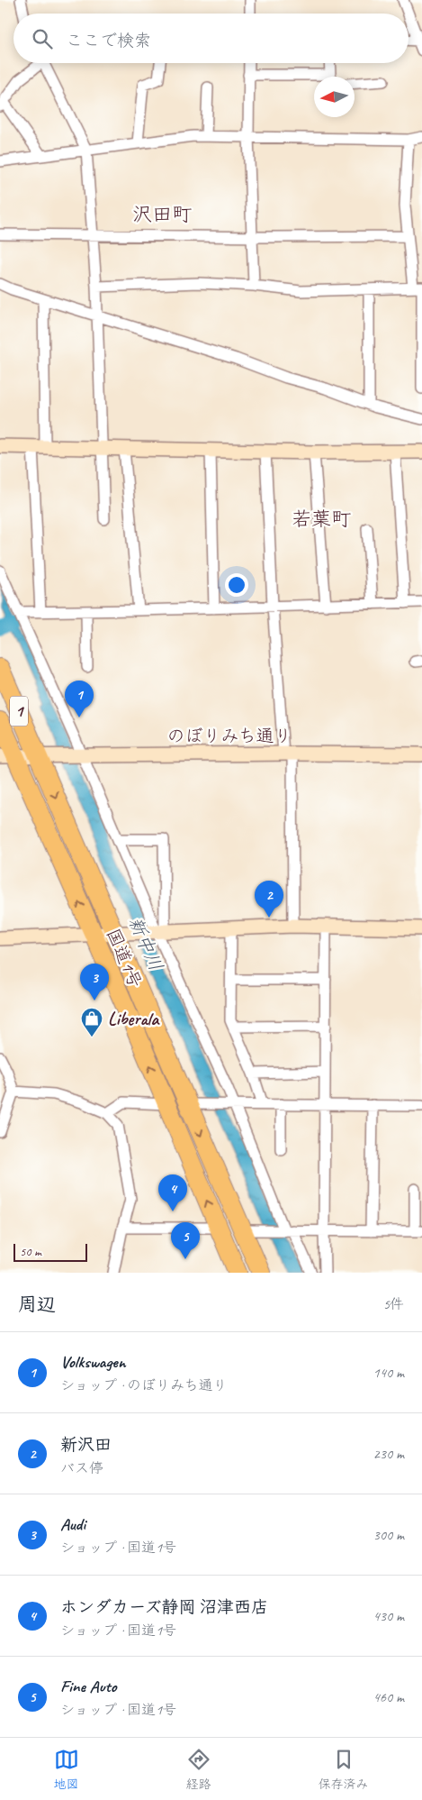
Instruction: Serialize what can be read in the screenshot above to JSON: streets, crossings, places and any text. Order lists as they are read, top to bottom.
{
  "streets": {
    "highway": ["1", "国道1号"],
    "street": ["のぼりみち通り"]
  },
  "crossings": [
    ["のぼりみち通り", "国道1号"]
  ],
  "districts": ["沢田町", "若葉町"],
  "water": ["新中川"],
  "places": {
    "shop": ["Liberala"]
  },
  "scale_bar": "50 m",
  "north": "left",
  "page": {
    "search": "ここで検索",
    "pins": [
      "1",
      "2",
      "3",
      "4",
      "5"
    ],
    "scale": "50 m",
    "heading": ["周辺", "5件"],
    "list": [
      {
        "mark": "1",
        "name": "Volkswagen",
        "note": "ショップ · のぼりみち通り",
        "value": "140 m"
      },
      {
        "mark": "2",
        "name": "新沢田",
        "note": "バス停",
        "value": "230 m"
      },
      {
        "mark": "3",
        "name": "Audi",
        "note": "ショップ · 国道1号",
        "value": "300 m"
      },
      {
        "mark": "4",
        "name": "ホンダカーズ静岡 沼津西店",
        "note": "ショップ · 国道1号",
        "value": "430 m"
      },
      {
        "mark": "5",
        "name": "Fine Auto",
        "note": "ショップ · 国道1号",
        "value": "460 m"
      }
    ],
    "nav": ["地図", "経路", "保存済み"]
  }
}
